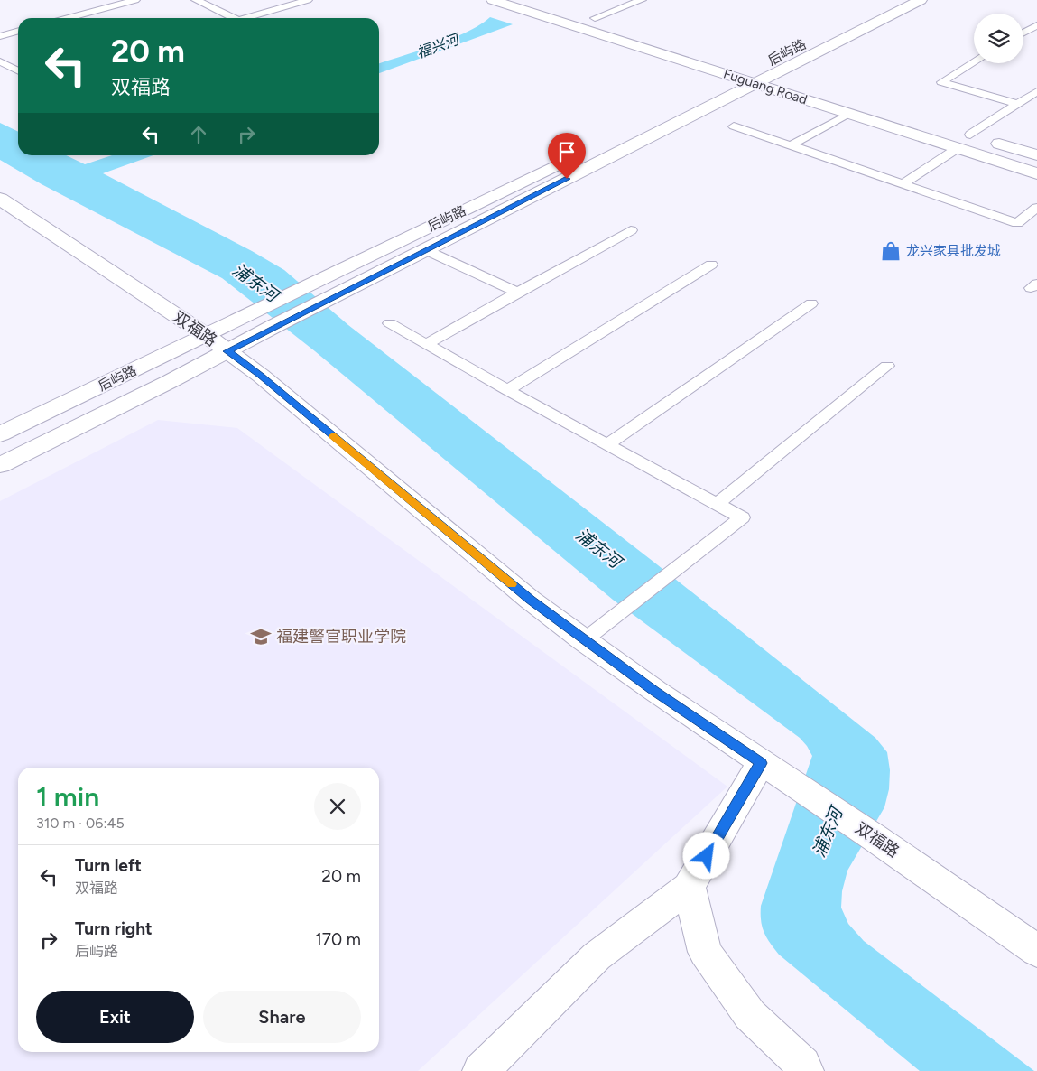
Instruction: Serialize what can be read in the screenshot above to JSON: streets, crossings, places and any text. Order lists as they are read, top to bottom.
{
  "streets": {
    "main road": ["后屿路", "Fuguang Road", "双福路"]
  },
  "crossings": [
    ["后屿路", "Fuguang Road"],
    ["后屿路", "双福路"]
  ],
  "water": ["福兴河", "浦东河"],
  "places": {
    "shop": ["龙兴家具批发城"],
    "school or university": ["福建警官职业学院"]
  },
  "page": {
    "turn": ["20 m", "双福路"],
    "heading": ["1 min", "310 m · 06:45"],
    "list": [
      {
        "name": "Turn left",
        "note": "双福路",
        "value": "20 m"
      },
      {
        "name": "Turn right",
        "note": "后屿路",
        "value": "170 m"
      }
    ],
    "buttons": ["Exit", "Share"]
  }
}
